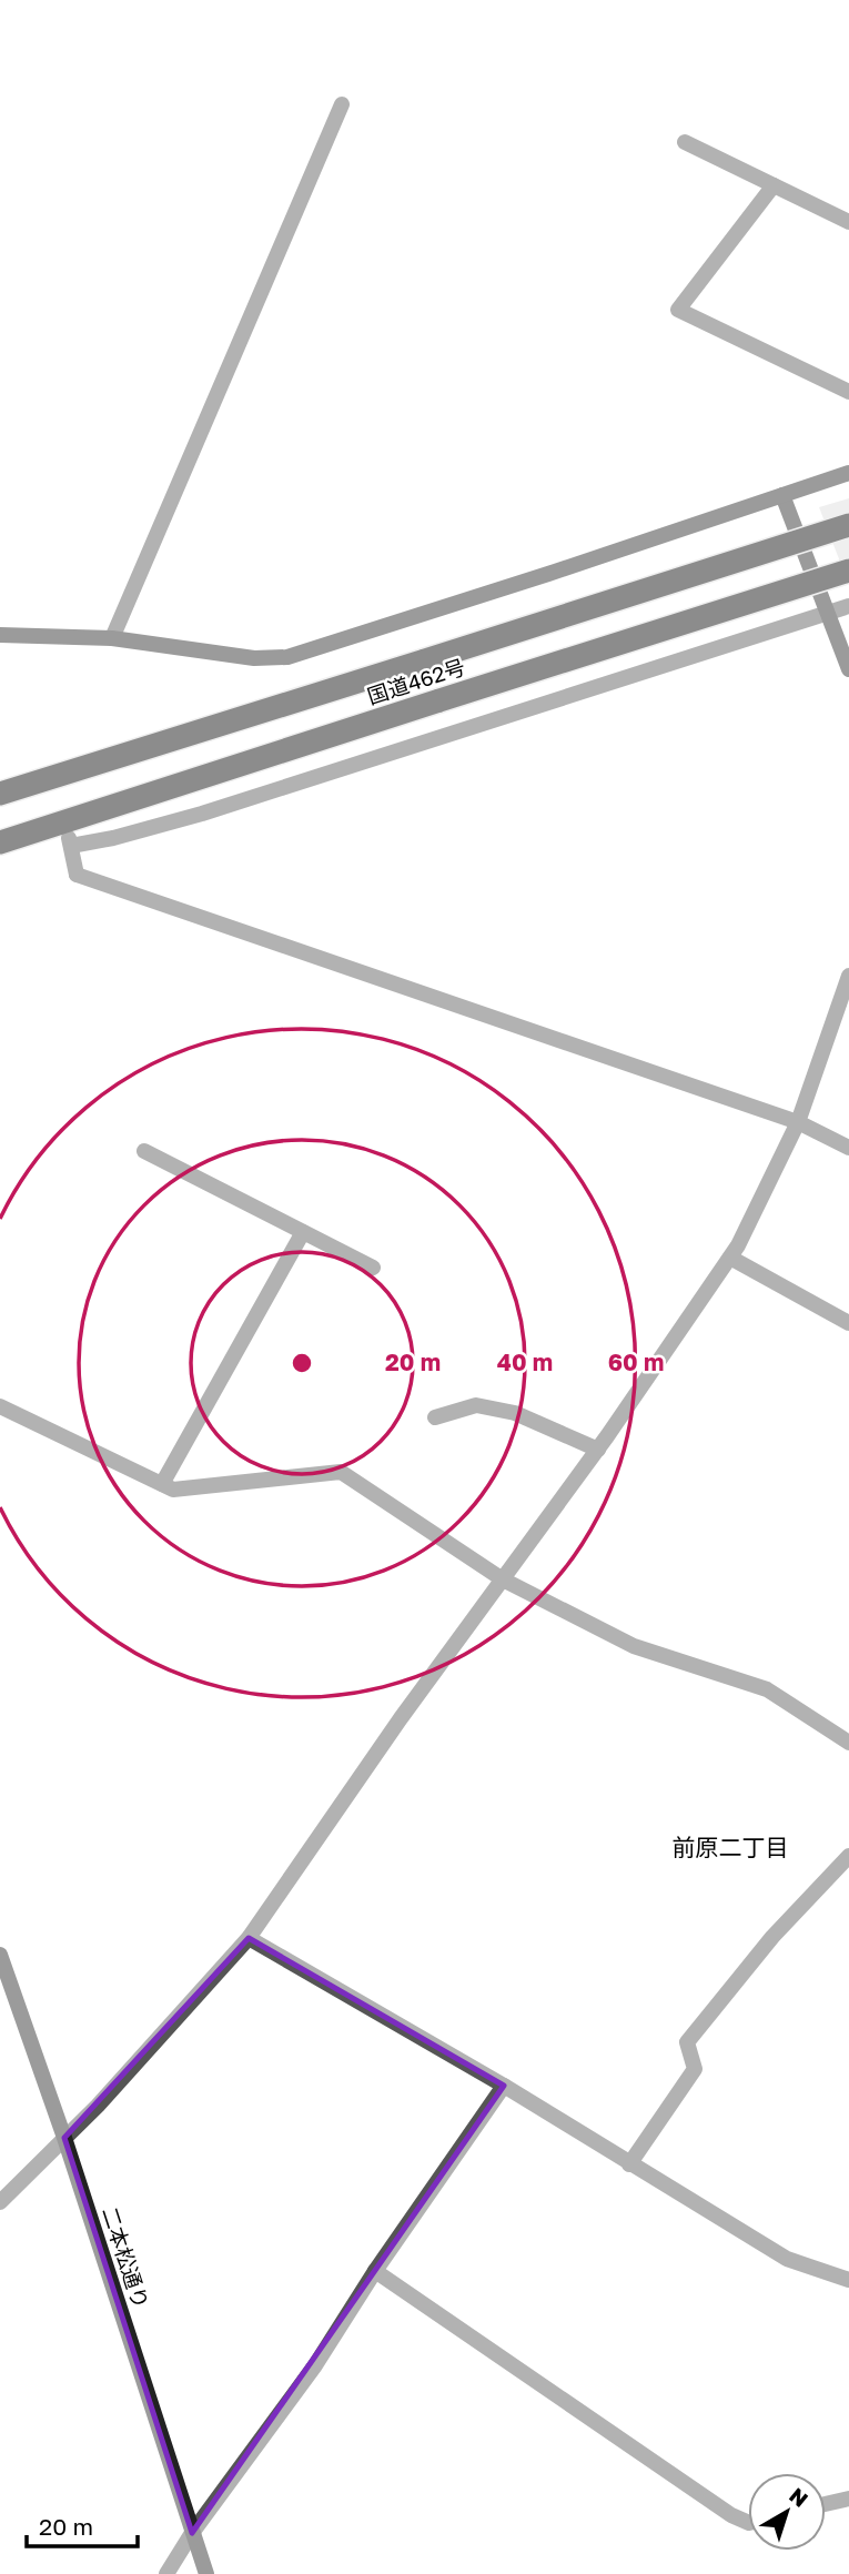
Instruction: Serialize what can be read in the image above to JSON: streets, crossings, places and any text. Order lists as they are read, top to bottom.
{
  "streets": {
    "highway": ["国道462号"],
    "street": ["二本松通り"]
  },
  "districts": ["前原二丁目"],
  "scale_bar": "20 m",
  "north": "top right",
  "rings": ["20 m", "40 m", "60 m"]
}
